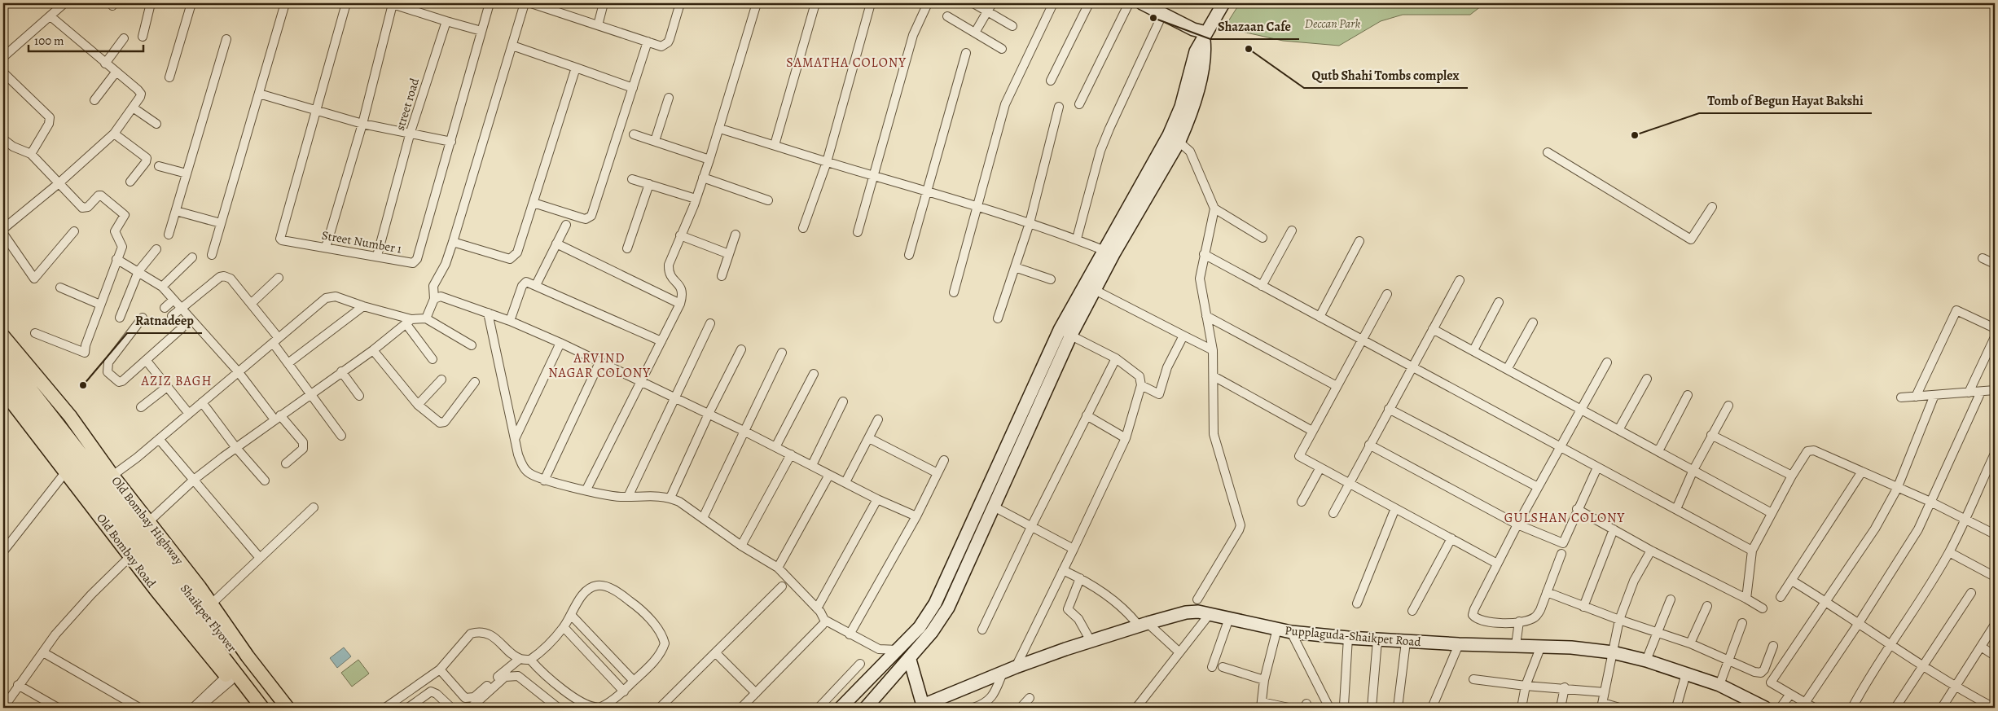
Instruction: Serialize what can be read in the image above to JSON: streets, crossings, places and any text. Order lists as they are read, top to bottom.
{
  "streets": {
    "main road": ["Old Bombay Highway", "Old Bombay Road", "Shaikpet Flyover"],
    "street": ["street road", "Street Number 1", "Pupplaguda-Shaikpet Road"]
  },
  "crossings": [
    ["street road", "Street Number 1"]
  ],
  "districts": [
    "SAMATHA COLONY",
    "ARVIND NAGAR COLONY",
    "AZIZ BAGH",
    "GULSHAN COLONY"
  ],
  "parks": ["Deccan Park"],
  "places": [
    "Shazaan Cafe",
    "Qutb Shahi Tombs complex",
    "Tomb of Begun Hayat Bakshi",
    "Ratnadeep"
  ],
  "scale_bar": "100 m"
}
